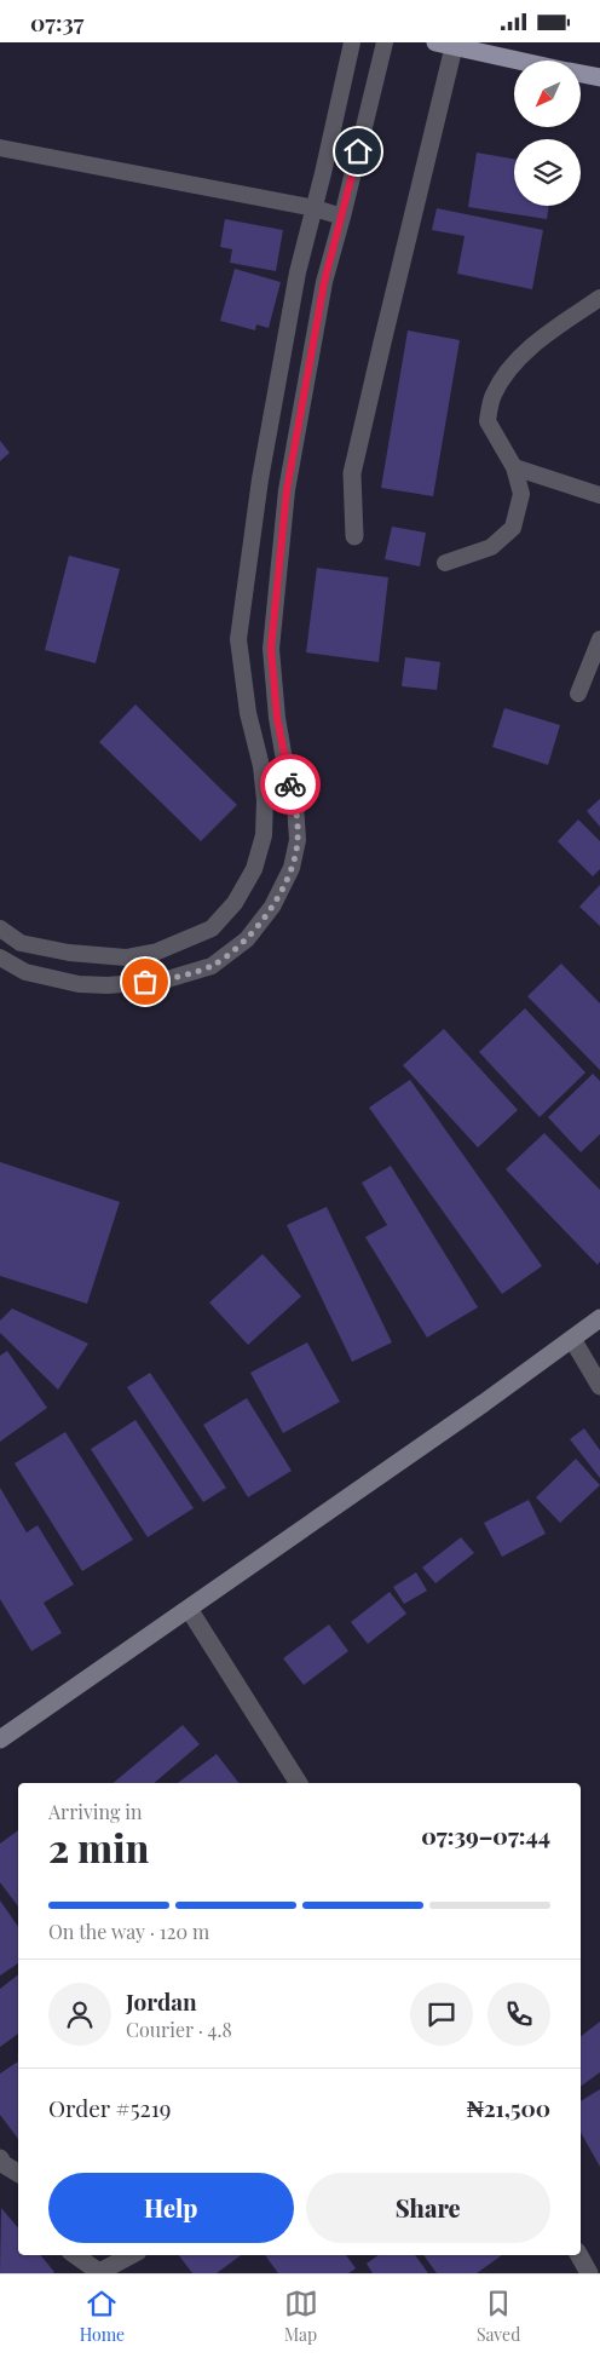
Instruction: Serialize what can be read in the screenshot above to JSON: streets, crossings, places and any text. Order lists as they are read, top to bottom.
{
  "north": "bottom left",
  "page": {
    "status": "07:37",
    "heading": ["2 min", "Arriving in", "07:39–07:44"],
    "panel": [
      "Jordan",
      "Courier · 4.8",
      "Order #5219",
      "₦21,500"
    ],
    "bar": "On the way · 120 m",
    "buttons": ["Help", "Share"],
    "tabs": ["Home", "Map", "Saved"]
  }
}
